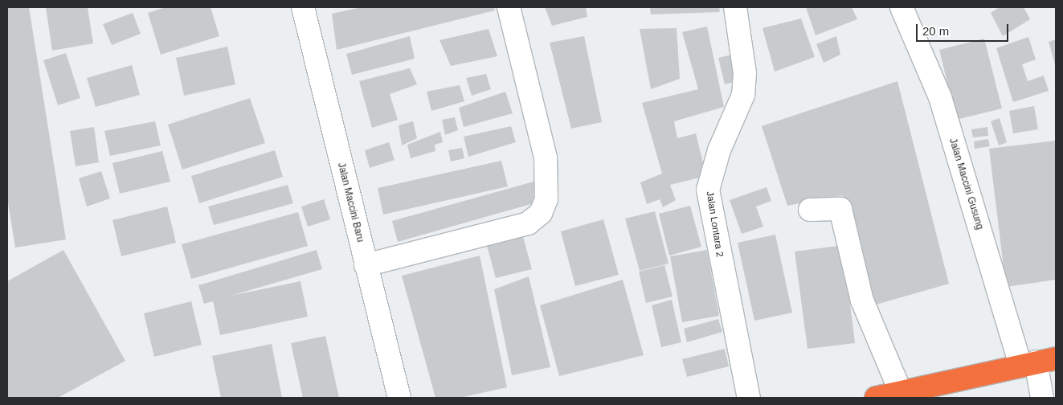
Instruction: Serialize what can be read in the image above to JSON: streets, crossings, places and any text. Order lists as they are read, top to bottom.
{
  "streets": {
    "street": ["Jalan Maccini Gusung", "Jalan Maccini Baru", "Jalan Lontara 2"]
  },
  "scale_bar": "20 m"
}
